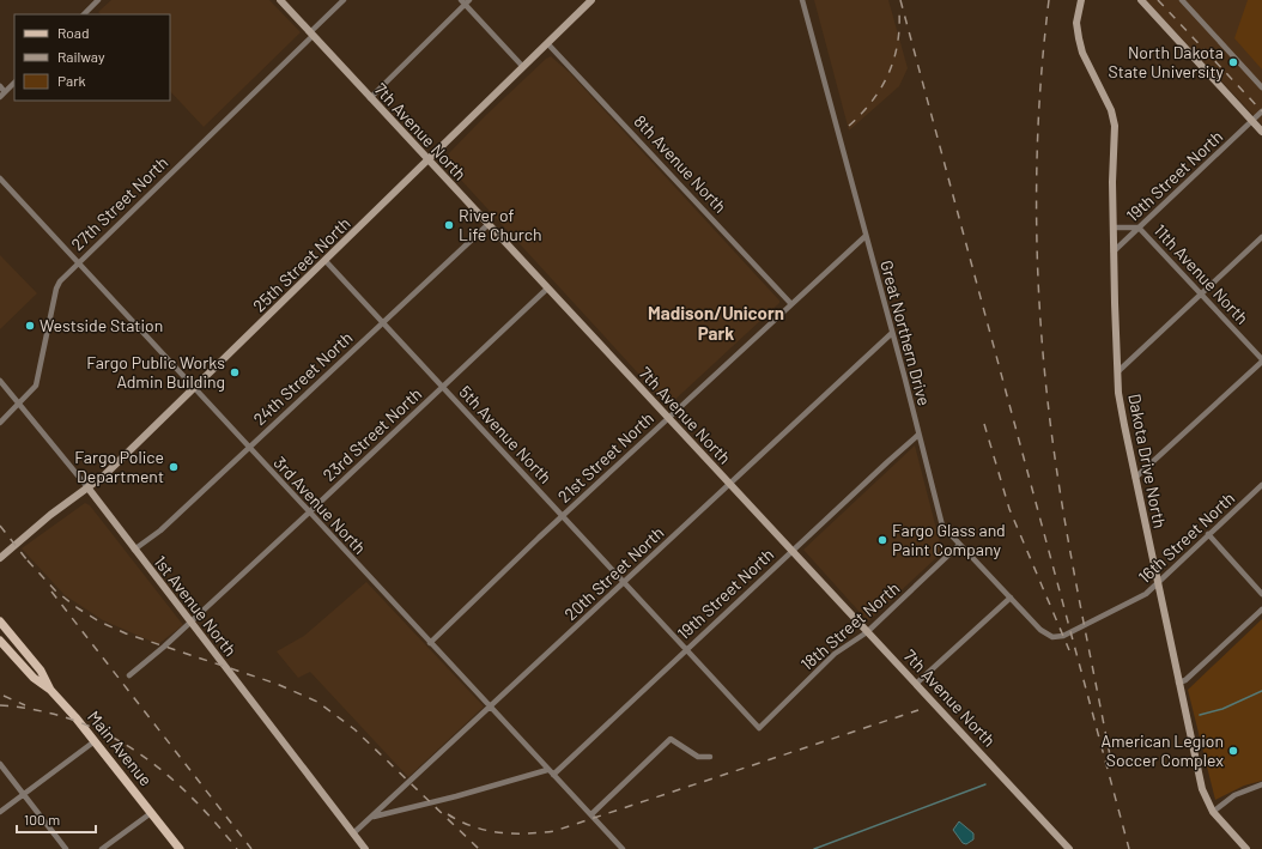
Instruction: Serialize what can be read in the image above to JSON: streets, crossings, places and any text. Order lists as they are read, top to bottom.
{
  "streets": {
    "main road": ["Main Avenue"],
    "street": [
      "7th Avenue North",
      "8th Avenue North",
      "19th Street North",
      "27th Street North",
      "25th Street North",
      "11th Avenue North",
      "Great Northern Drive",
      "24th Street North",
      "23rd Street North",
      "5th Avenue North",
      "21st Street North",
      "Dakota Drive North",
      "3rd Avenue North",
      "16th Street North",
      "20th Street North",
      "1st Avenue North",
      "18th Street North"
    ]
  },
  "crossings": [
    ["7th Avenue North", "19th Street North"],
    ["7th Avenue North", "27th Street North"],
    ["7th Avenue North", "25th Street North"],
    ["7th Avenue North", "24th Street North"],
    ["7th Avenue North", "23rd Street North"],
    ["7th Avenue North", "21st Street North"],
    ["7th Avenue North", "20th Street North"],
    ["7th Avenue North", "18th Street North"],
    ["8th Avenue North", "25th Street North"],
    ["8th Avenue North", "21st Street North"],
    ["19th Street North", "11th Avenue North"],
    ["19th Street North", "Great Northern Drive"],
    ["19th Street North", "5th Avenue North"],
    ["19th Street North", "Dakota Drive North"],
    ["19th Street North", "3rd Avenue North"],
    ["27th Street North", "3rd Avenue North"],
    ["27th Street North", "1st Avenue North"],
    ["25th Street North", "5th Avenue North"],
    ["25th Street North", "3rd Avenue North"],
    ["25th Street North", "1st Avenue North"],
    ["11th Avenue North", "Dakota Drive North"],
    ["Great Northern Drive", "21st Street North"],
    ["Great Northern Drive", "16th Street North"],
    ["Great Northern Drive", "20th Street North"],
    ["Great Northern Drive", "18th Street North"],
    ["24th Street North", "5th Avenue North"],
    ["24th Street North", "3rd Avenue North"],
    ["24th Street North", "1st Avenue North"],
    ["23rd Street North", "5th Avenue North"],
    ["23rd Street North", "3rd Avenue North"],
    ["23rd Street North", "1st Avenue North"],
    ["5th Avenue North", "21st Street North"],
    ["5th Avenue North", "20th Street North"],
    ["5th Avenue North", "18th Street North"],
    ["21st Street North", "3rd Avenue North"],
    ["Dakota Drive North", "16th Street North"],
    ["3rd Avenue North", "20th Street North"],
    ["20th Street North", "1st Avenue North"]
  ],
  "districts": ["Madison/Unicorn Park"],
  "places": [
    "North Dakota State University",
    "River of Life Church",
    "Westside Station",
    "Fargo Public Works Admin Building",
    "Fargo Police Department",
    "Fargo Glass and Paint Company",
    "American Legion Soccer Complex"
  ],
  "legend": ["Road", "Railway", "Park"],
  "scale_bar": "100 m"
}
